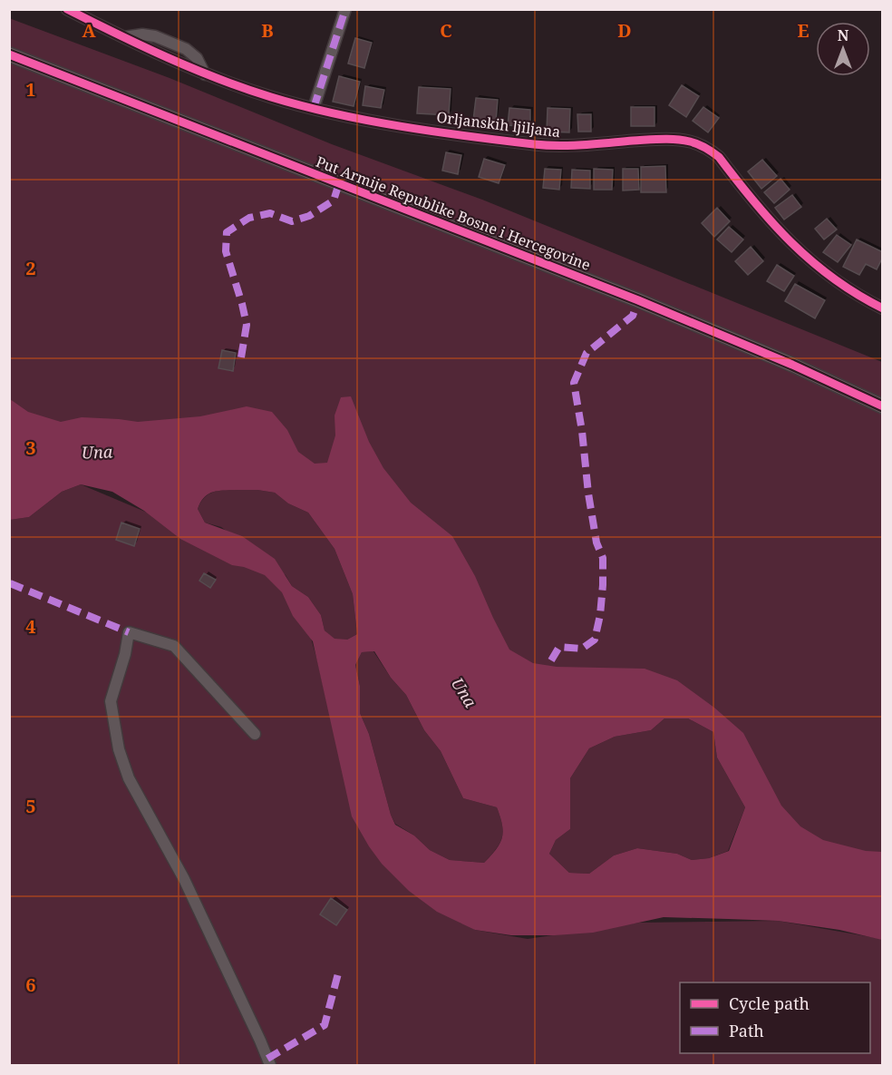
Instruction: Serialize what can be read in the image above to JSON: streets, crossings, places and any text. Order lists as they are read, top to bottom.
{
  "streets": {
    "main road": ["Put Armije Republike Bosne i Hercegovine"],
    "street": ["Orljanskih ljiljana"]
  },
  "water": ["Una"],
  "legend": ["Cycle path", "Path"],
  "north": "top",
  "grid": {
    "columns": [
      "A",
      "B",
      "C",
      "D",
      "E"
    ],
    "rows": [
      "1",
      "2",
      "3",
      "4",
      "5",
      "6"
    ]
  }
}
